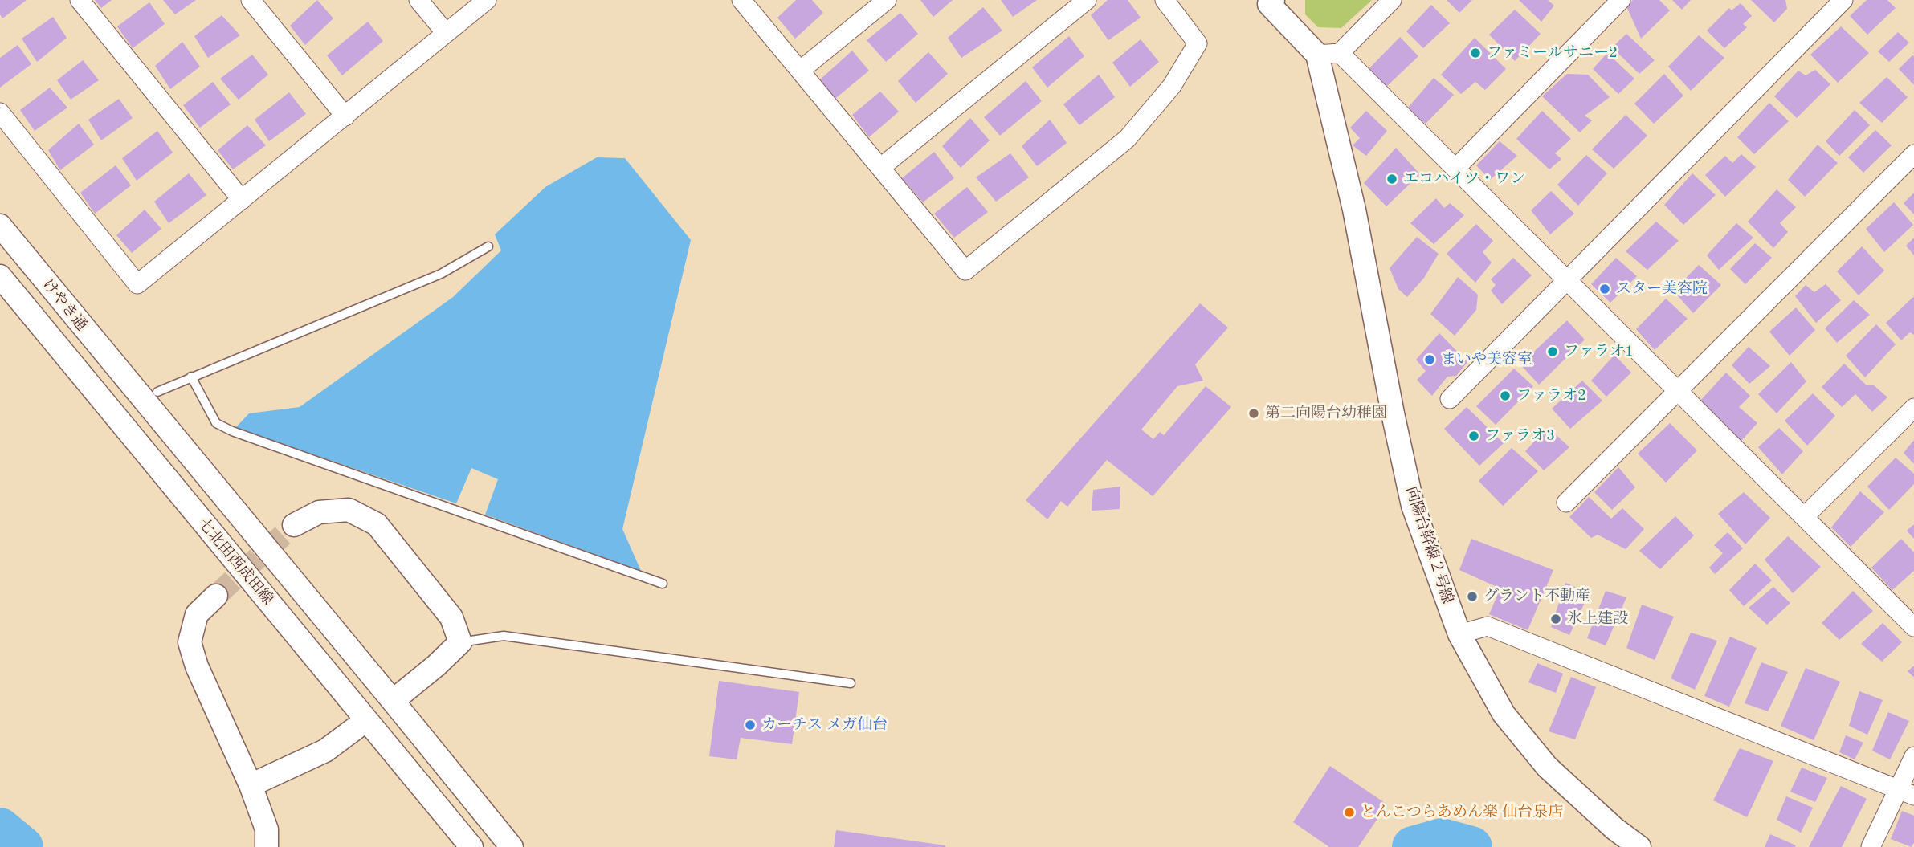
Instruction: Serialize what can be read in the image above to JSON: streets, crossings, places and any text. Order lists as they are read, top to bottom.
{
  "streets": {
    "street": ["けやき通", "向陽台幹線２号線", "七北田西成田線"]
  },
  "places": [
    "ファミールサニー2",
    "エコハイツ・ワン",
    "スター美容院",
    "ファラオ1",
    "まいや美容室",
    "ファラオ2",
    "第二向陽台幼稚園",
    "ファラオ3",
    "グラント不動産",
    "氷上建設",
    "カーチス メガ仙台",
    "とんこつらあめん楽 仙台泉店"
  ]
}
